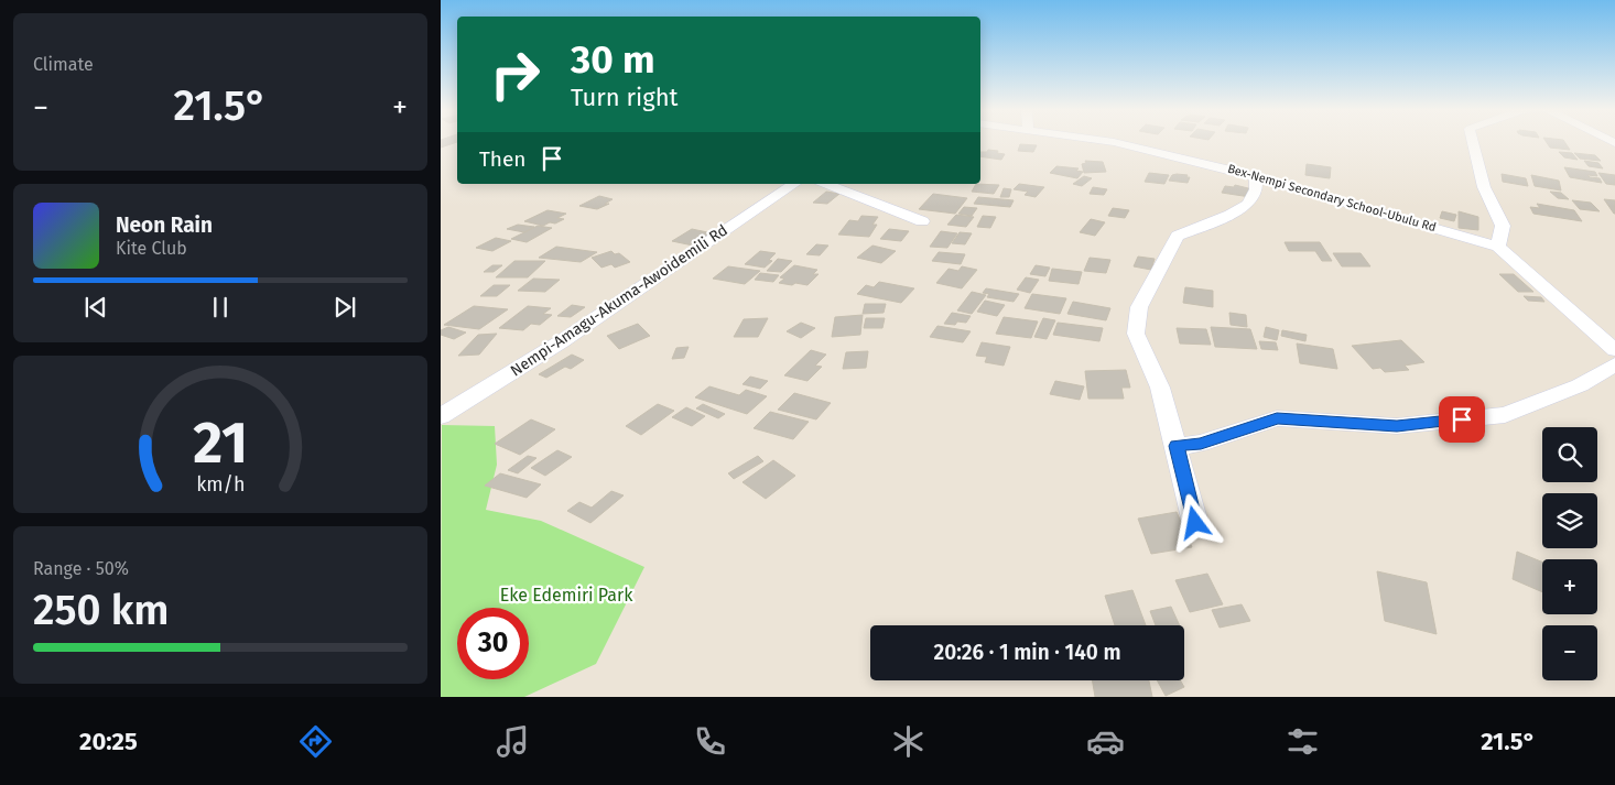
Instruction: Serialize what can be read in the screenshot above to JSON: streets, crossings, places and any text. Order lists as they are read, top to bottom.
{
  "streets": {
    "street": ["Bex-Nempi Secondary School-Ubulu Rd", "Nempi-Amagu-Akuma-Awoidemili Rd"]
  },
  "parks": ["Eke Edemiri Park"],
  "page": {
    "tile": [
      "Climate",
      ["Range · 50%", "250 km"]
    ],
    "turn": ["30 m", "Turn right"],
    "heat": ["−", "21.5°", "+"],
    "then": "Then",
    "song": ["Neon Rain", "Kite Club"],
    "map_buttons": ["+", "−"],
    "limit": "30",
    "trip": "20:26 · 1 min · 140 m",
    "tabs": ["20:25", "21.5°"],
    "gauge": ["21", "km/h"]
  }
}
